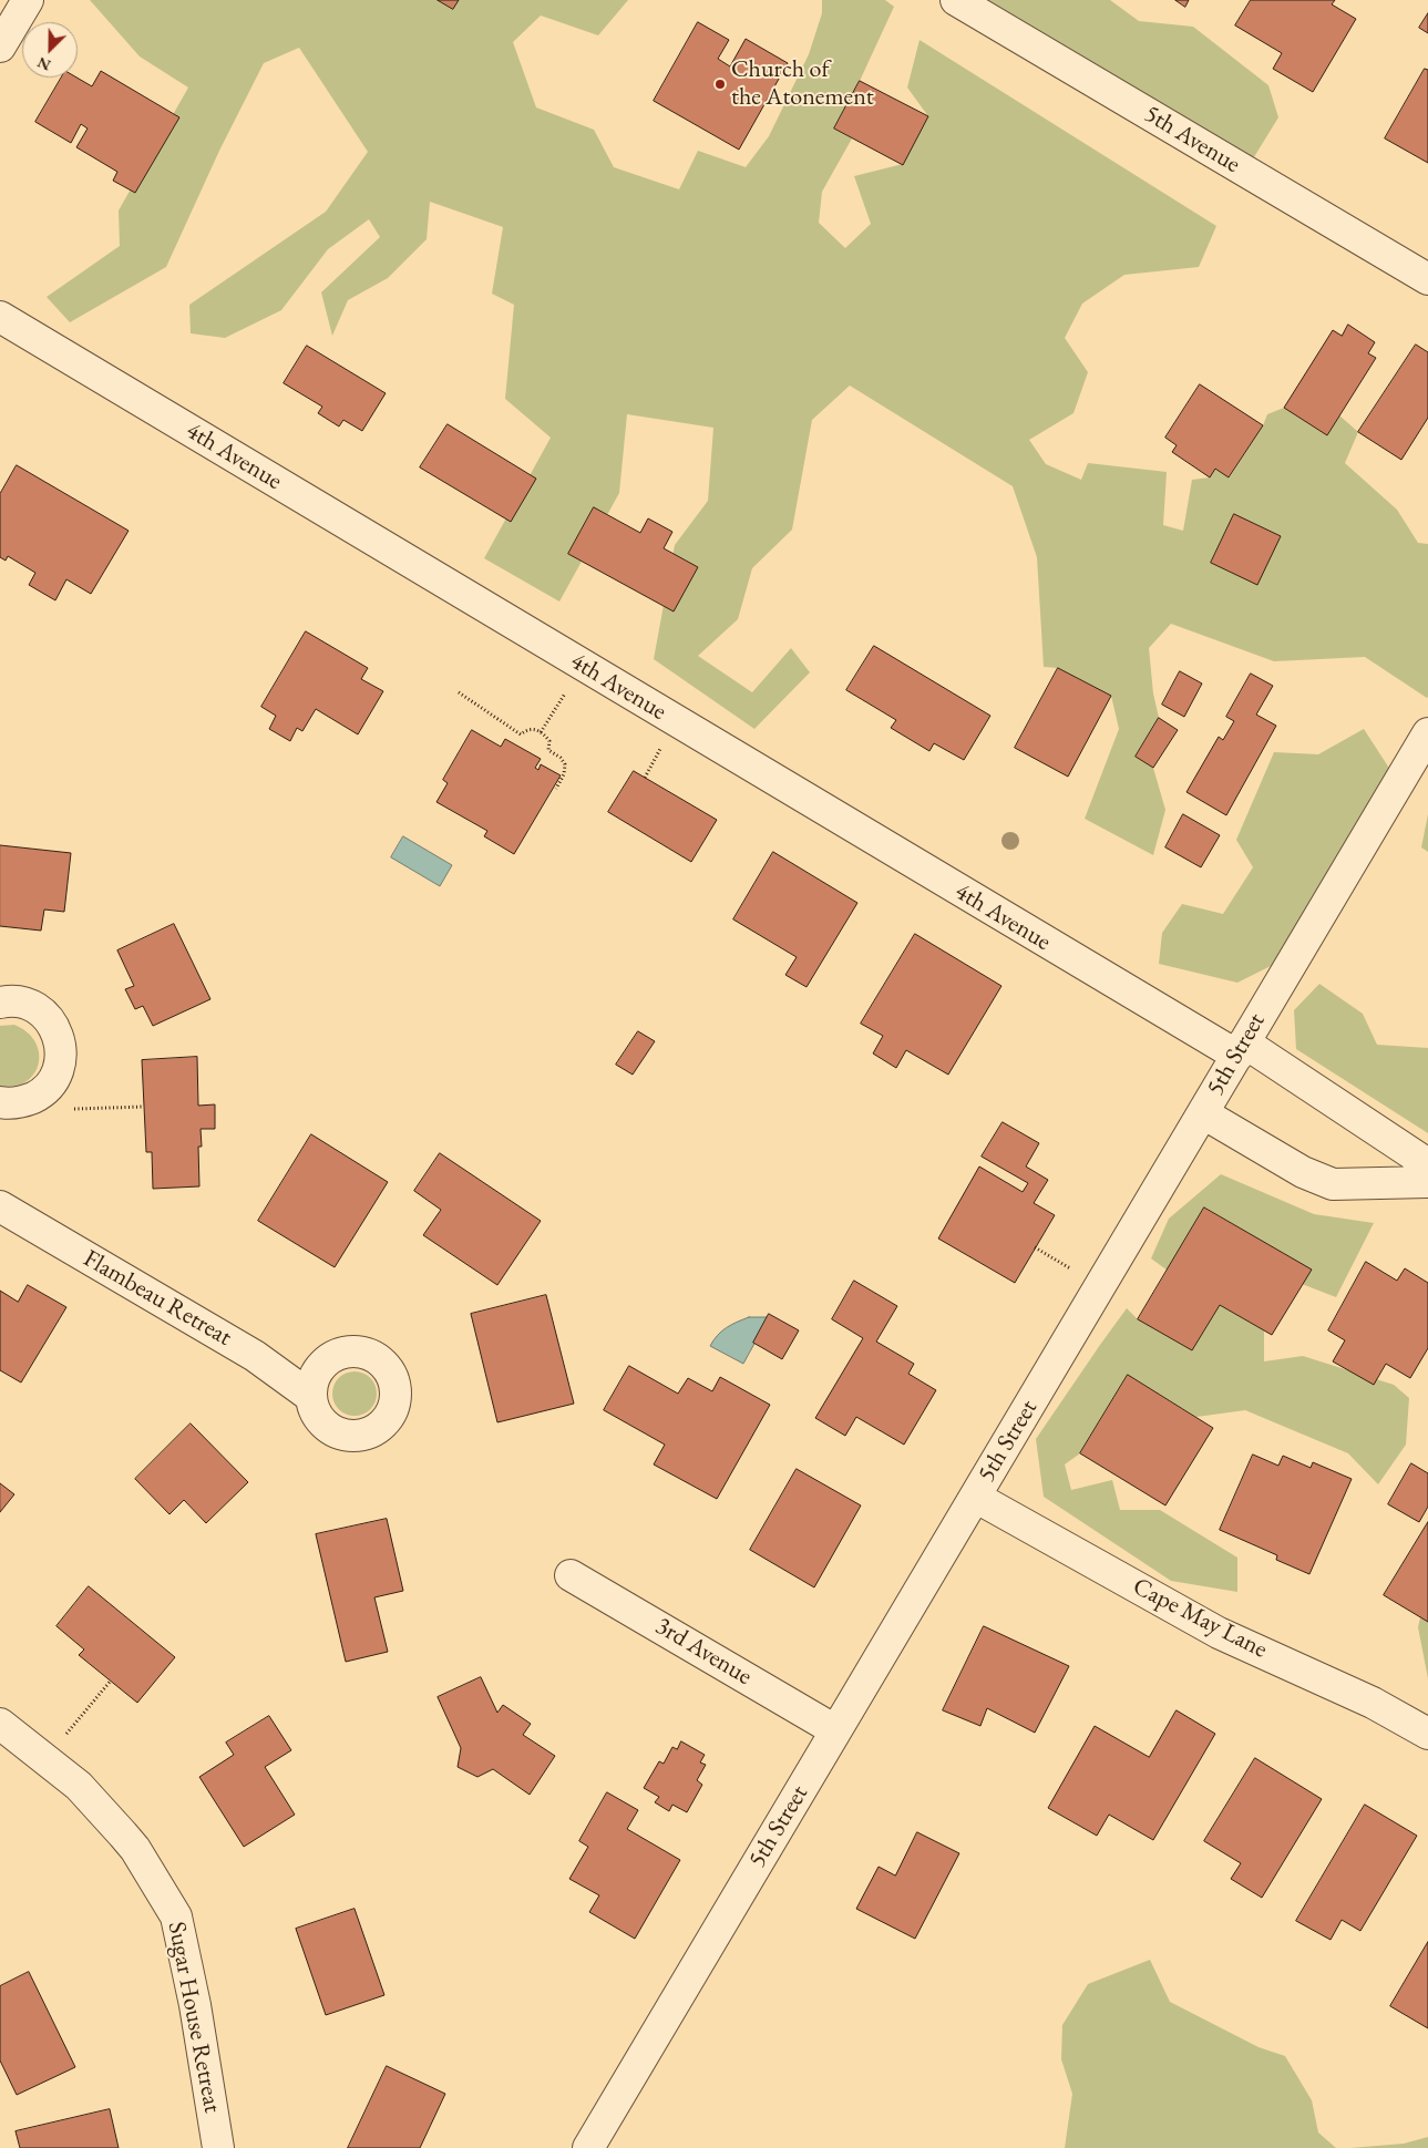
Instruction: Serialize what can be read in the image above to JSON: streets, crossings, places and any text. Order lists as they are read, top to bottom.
{
  "streets": {
    "street": [
      "5th Avenue",
      "4th Avenue",
      "5th Street",
      "Flambeau Retreat",
      "Cape May Lane",
      "3rd Avenue",
      "Sugar House Retreat"
    ]
  },
  "crossings": [
    ["4th Avenue", "5th Street"],
    ["5th Street", "Cape May Lane"],
    ["5th Street", "3rd Avenue"]
  ],
  "places": ["Church of the Atonement"],
  "north": "bottom left"
}
